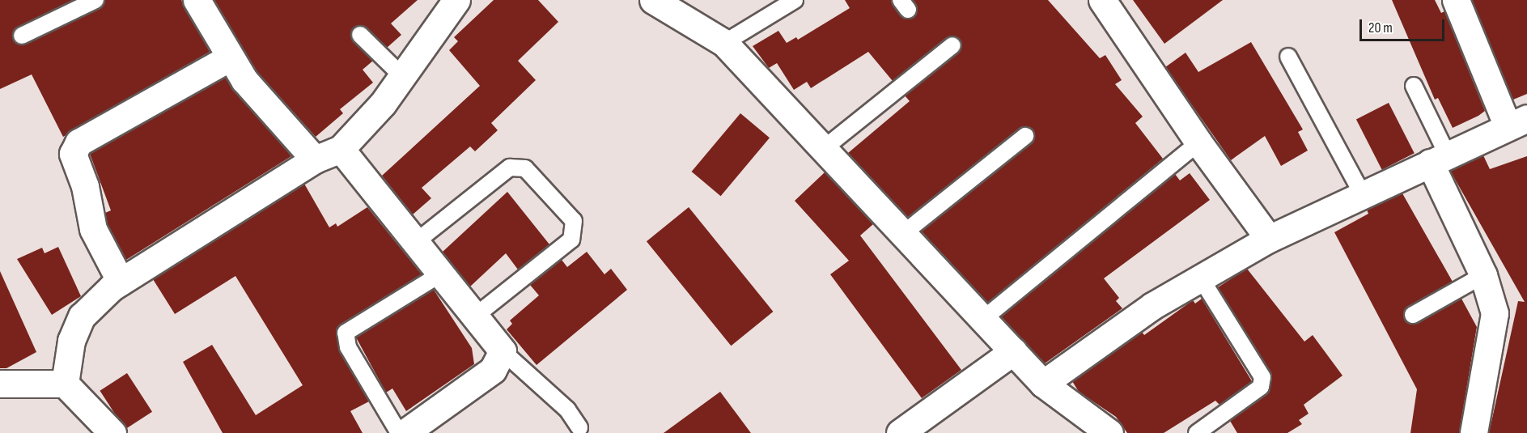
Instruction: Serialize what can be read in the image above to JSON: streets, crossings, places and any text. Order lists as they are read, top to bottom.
{
  "scale_bar": "20 m"
}
